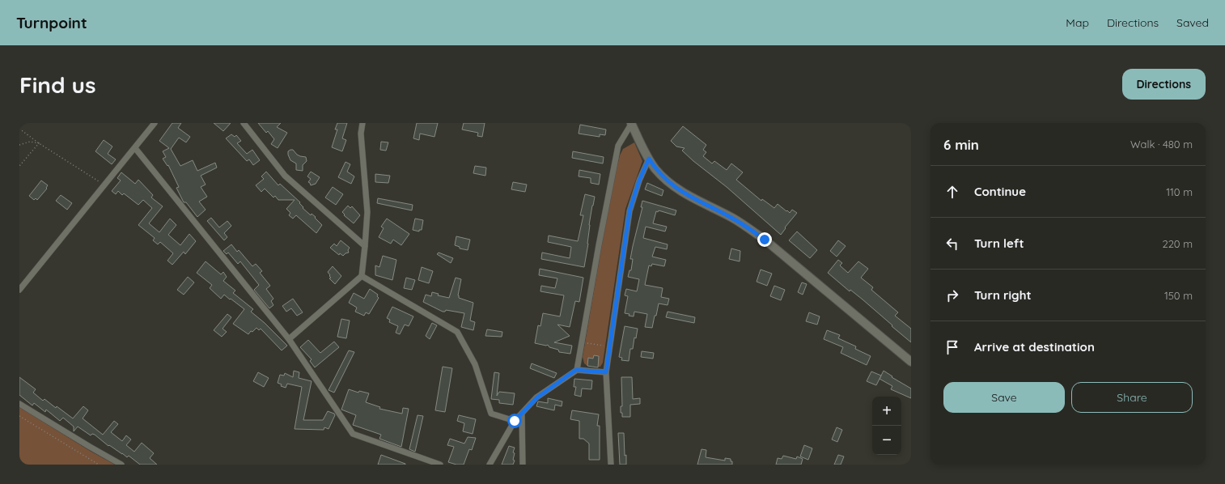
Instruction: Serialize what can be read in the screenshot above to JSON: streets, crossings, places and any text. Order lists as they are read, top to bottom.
{
  "page": {
    "header": "Turnpoint",
    "nav": ["Map", "Directions", "Saved"],
    "buttons": [
      "Directions",
      ["Save", "Share"]
    ],
    "title": "Find us",
    "heading": ["6 min", "Walk · 480 m"],
    "list": [
      ["Continue", "110 m"],
      ["Turn left", "220 m"],
      ["Turn right", "150 m"],
      "Arrive at destination"
    ],
    "map_buttons": ["+", "−"]
  }
}
